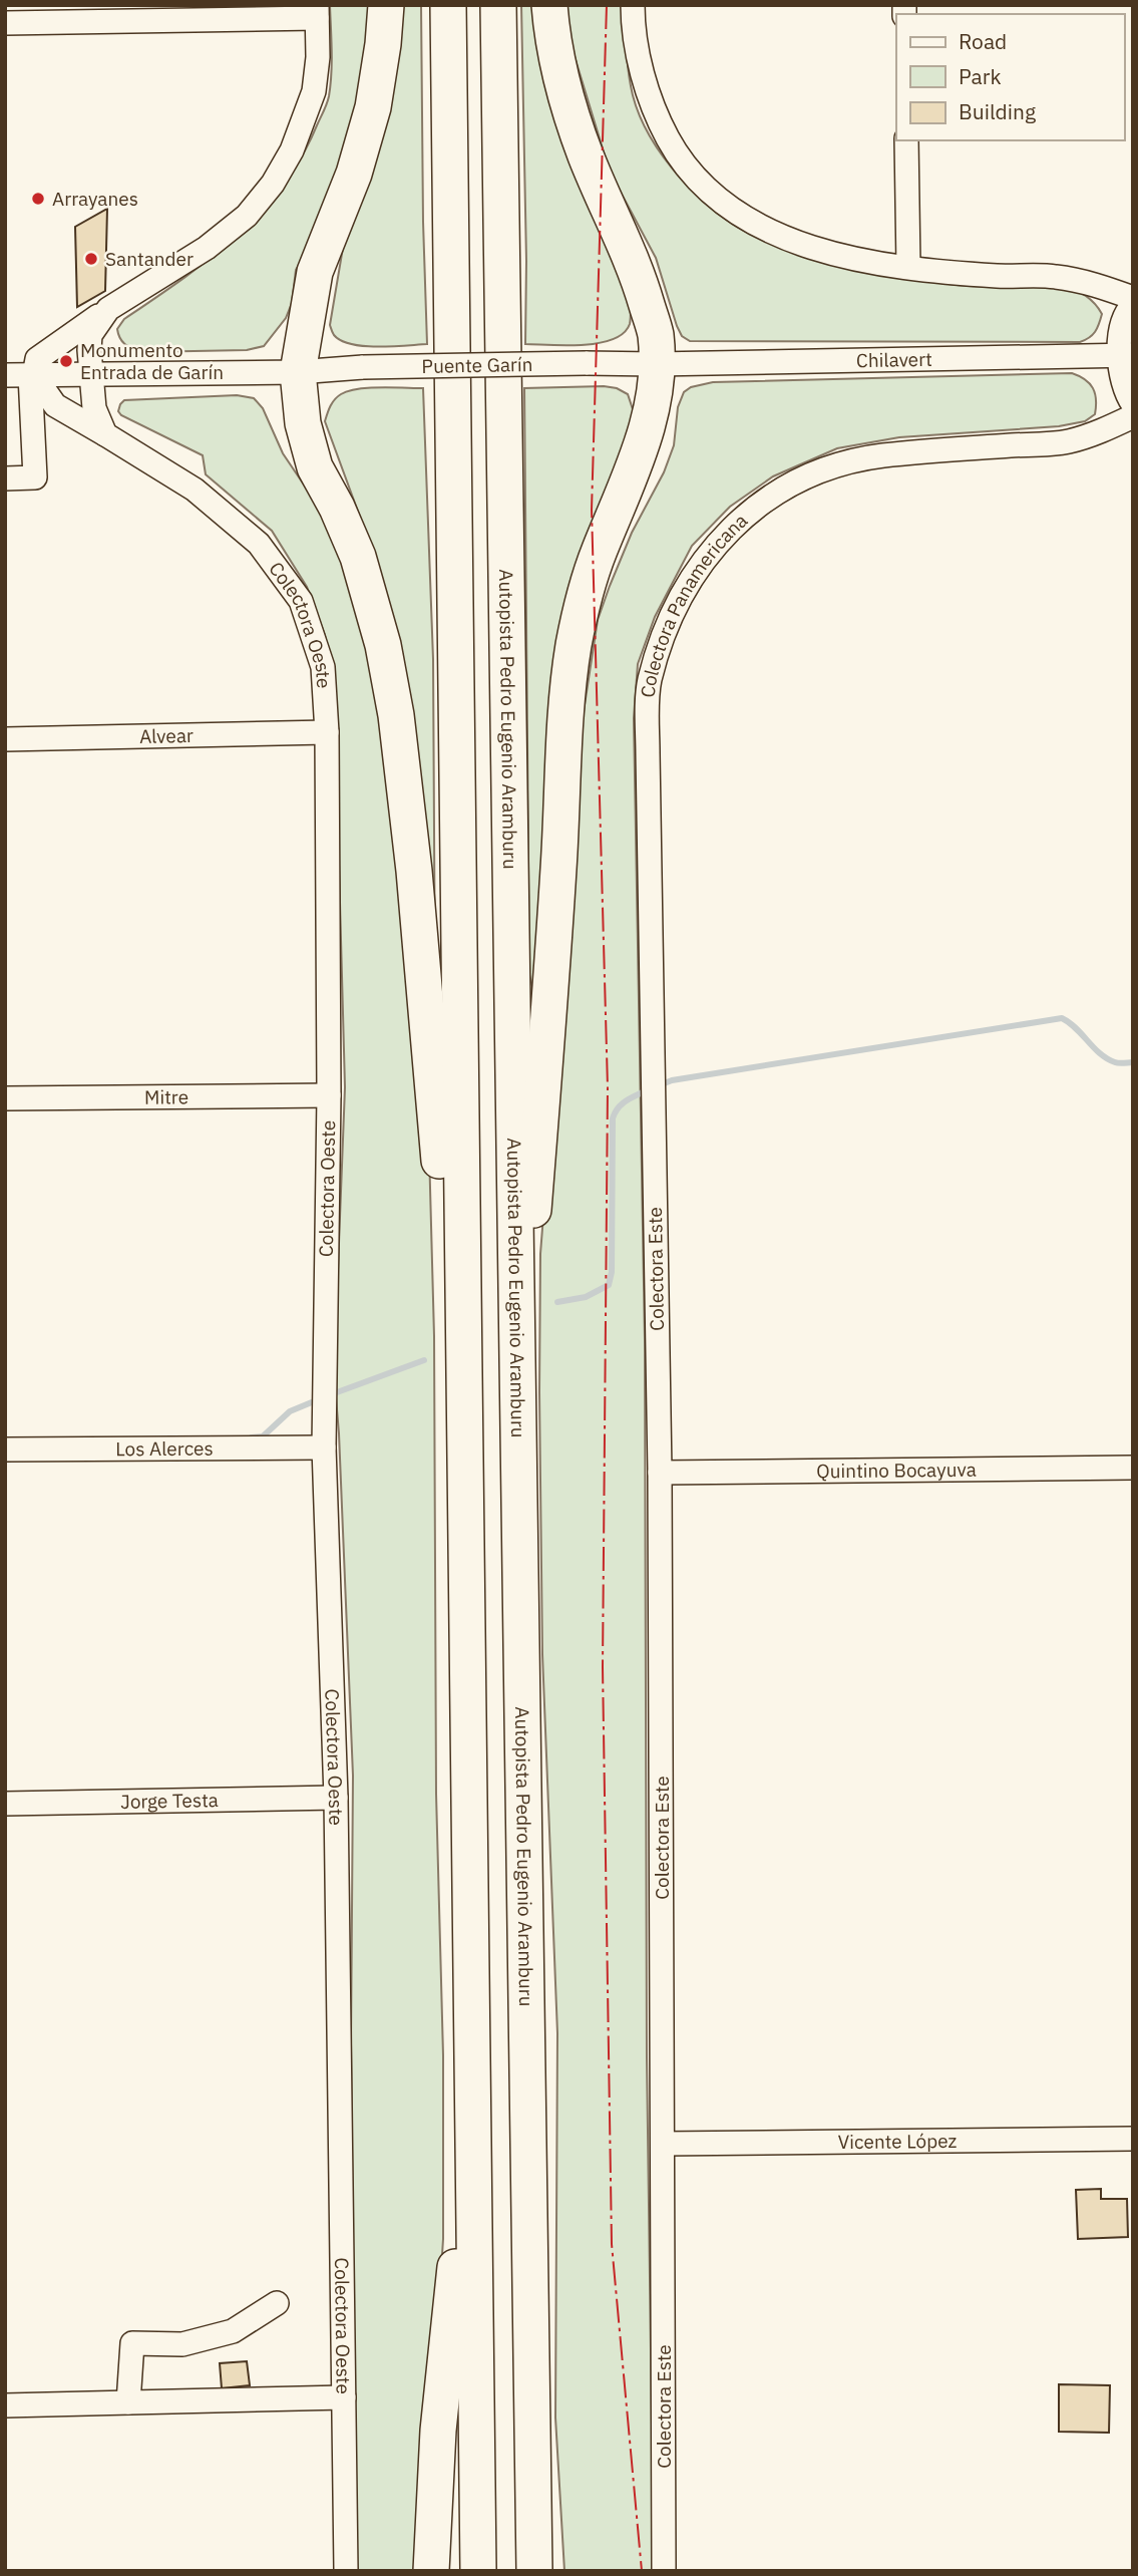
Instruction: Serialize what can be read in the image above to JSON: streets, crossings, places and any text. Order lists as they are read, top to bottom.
{
  "streets": {
    "highway": ["Autopista Pedro Eugenio Aramburu"],
    "street": [
      "Chilavert",
      "Puente Garín",
      "Colectora Panamericana",
      "Colectora Oeste",
      "Alvear",
      "Mitre",
      "Colectora Este",
      "Los Alerces",
      "Quintino Bocayuva",
      "Jorge Testa",
      "Vicente López"
    ]
  },
  "crossings": [
    ["Chilavert", "Puente Garín"],
    ["Puente Garín", "Colectora Oeste"],
    ["Colectora Panamericana", "Colectora Este"],
    ["Colectora Oeste", "Alvear"],
    ["Colectora Oeste", "Mitre"],
    ["Colectora Oeste", "Los Alerces"],
    ["Colectora Oeste", "Jorge Testa"],
    ["Colectora Este", "Quintino Bocayuva"],
    ["Colectora Este", "Vicente López"]
  ],
  "places": ["Arrayanes", "Santander", "Monumento Entrada de Garín"],
  "legend": ["Road", "Park", "Building"]
}
